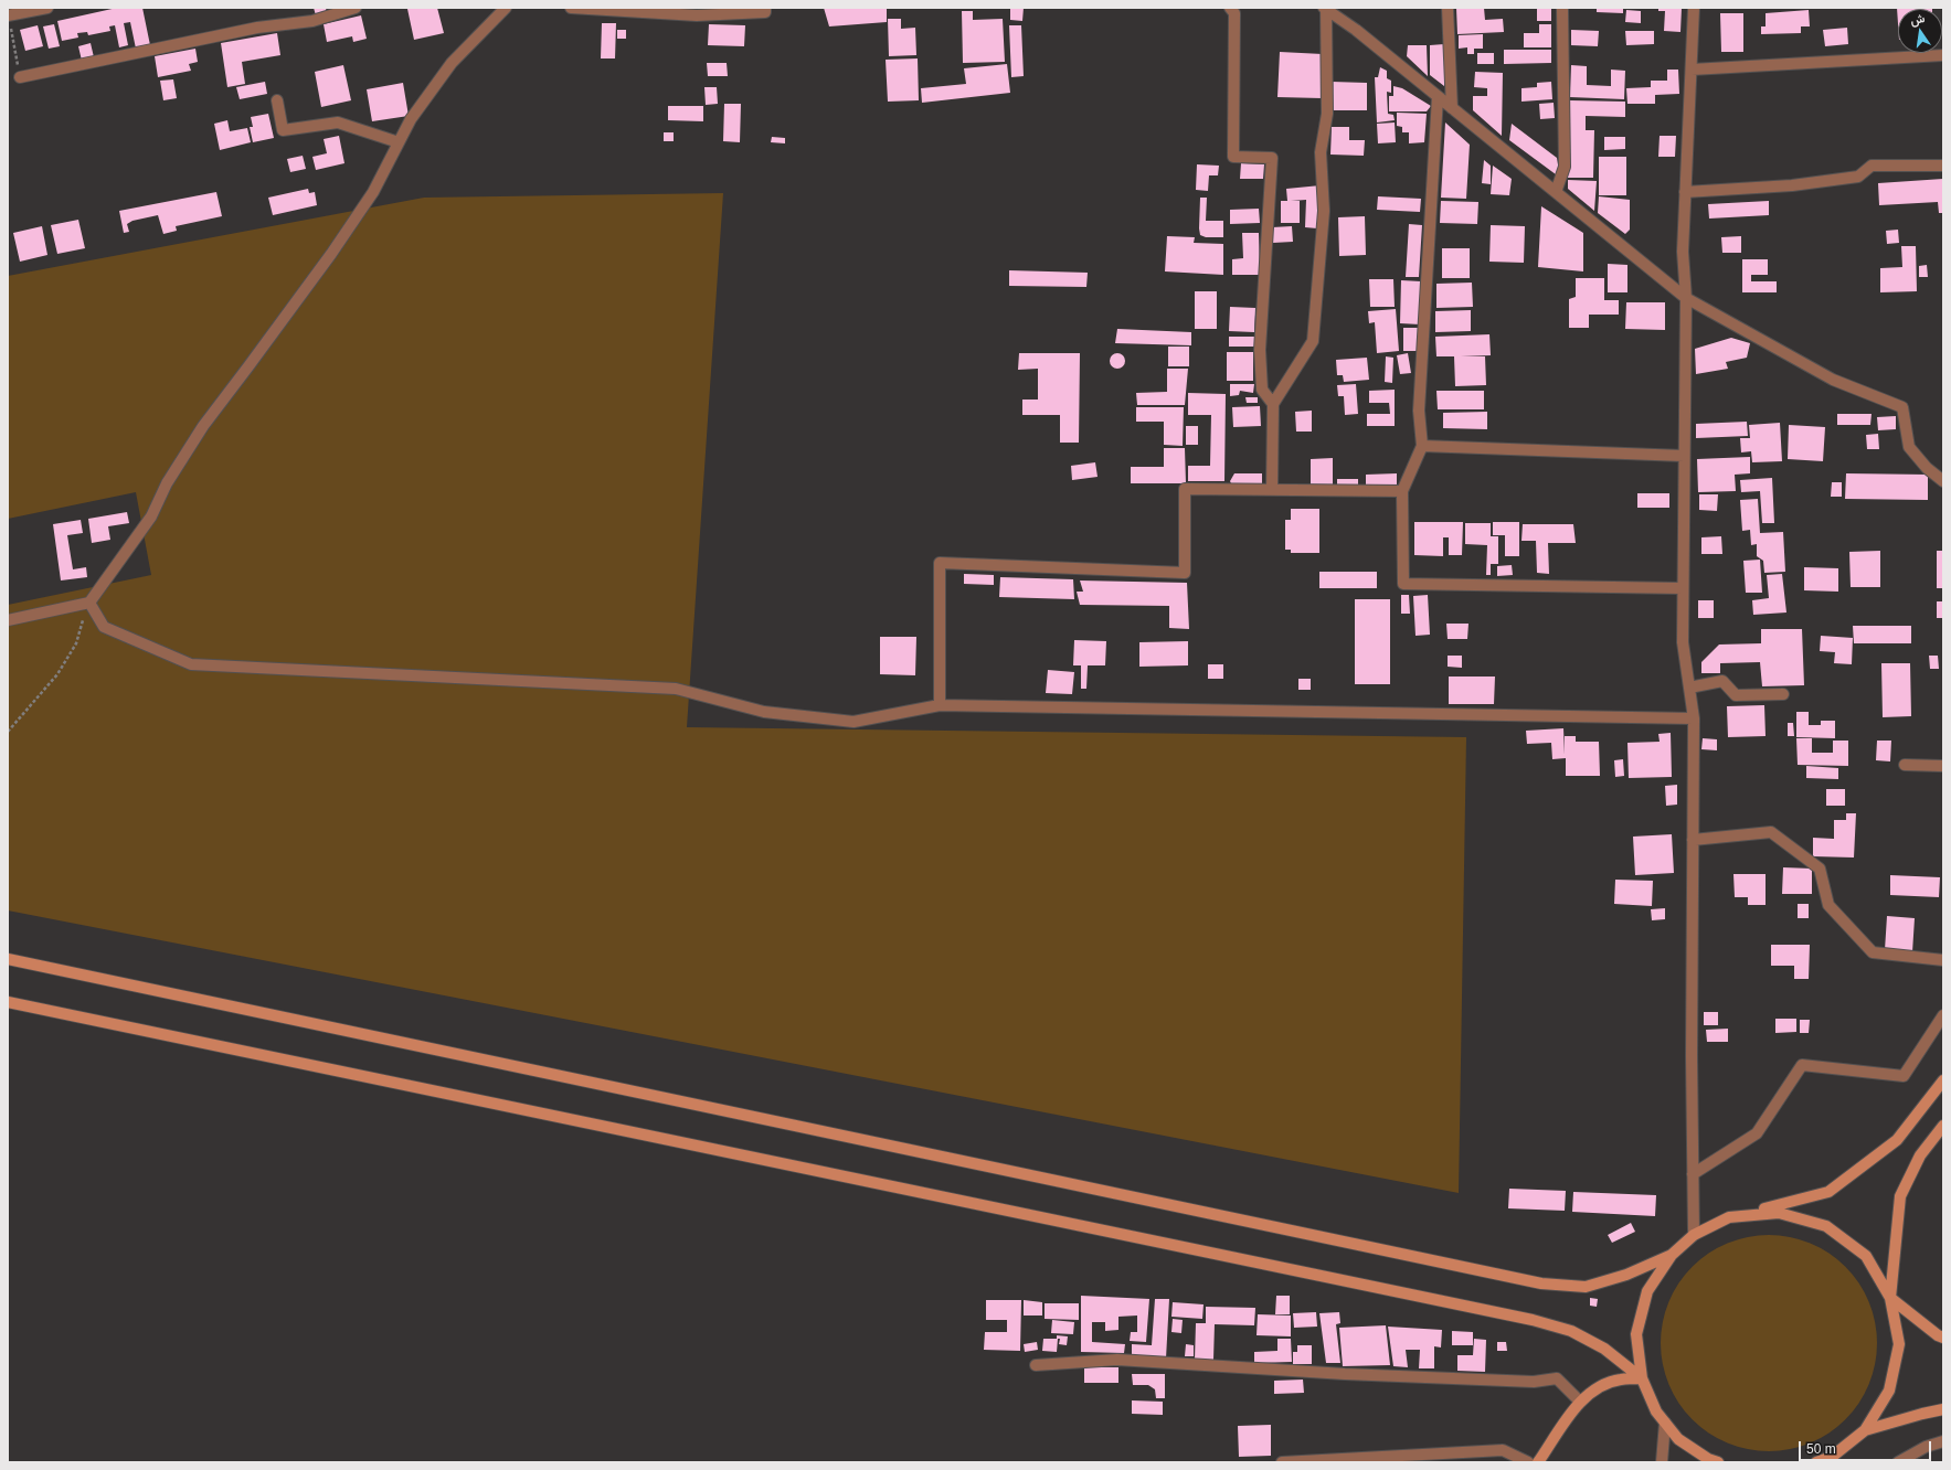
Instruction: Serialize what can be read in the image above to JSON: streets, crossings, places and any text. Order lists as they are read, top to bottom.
{
  "scale_bar": "50 m",
  "north": "top"
}
